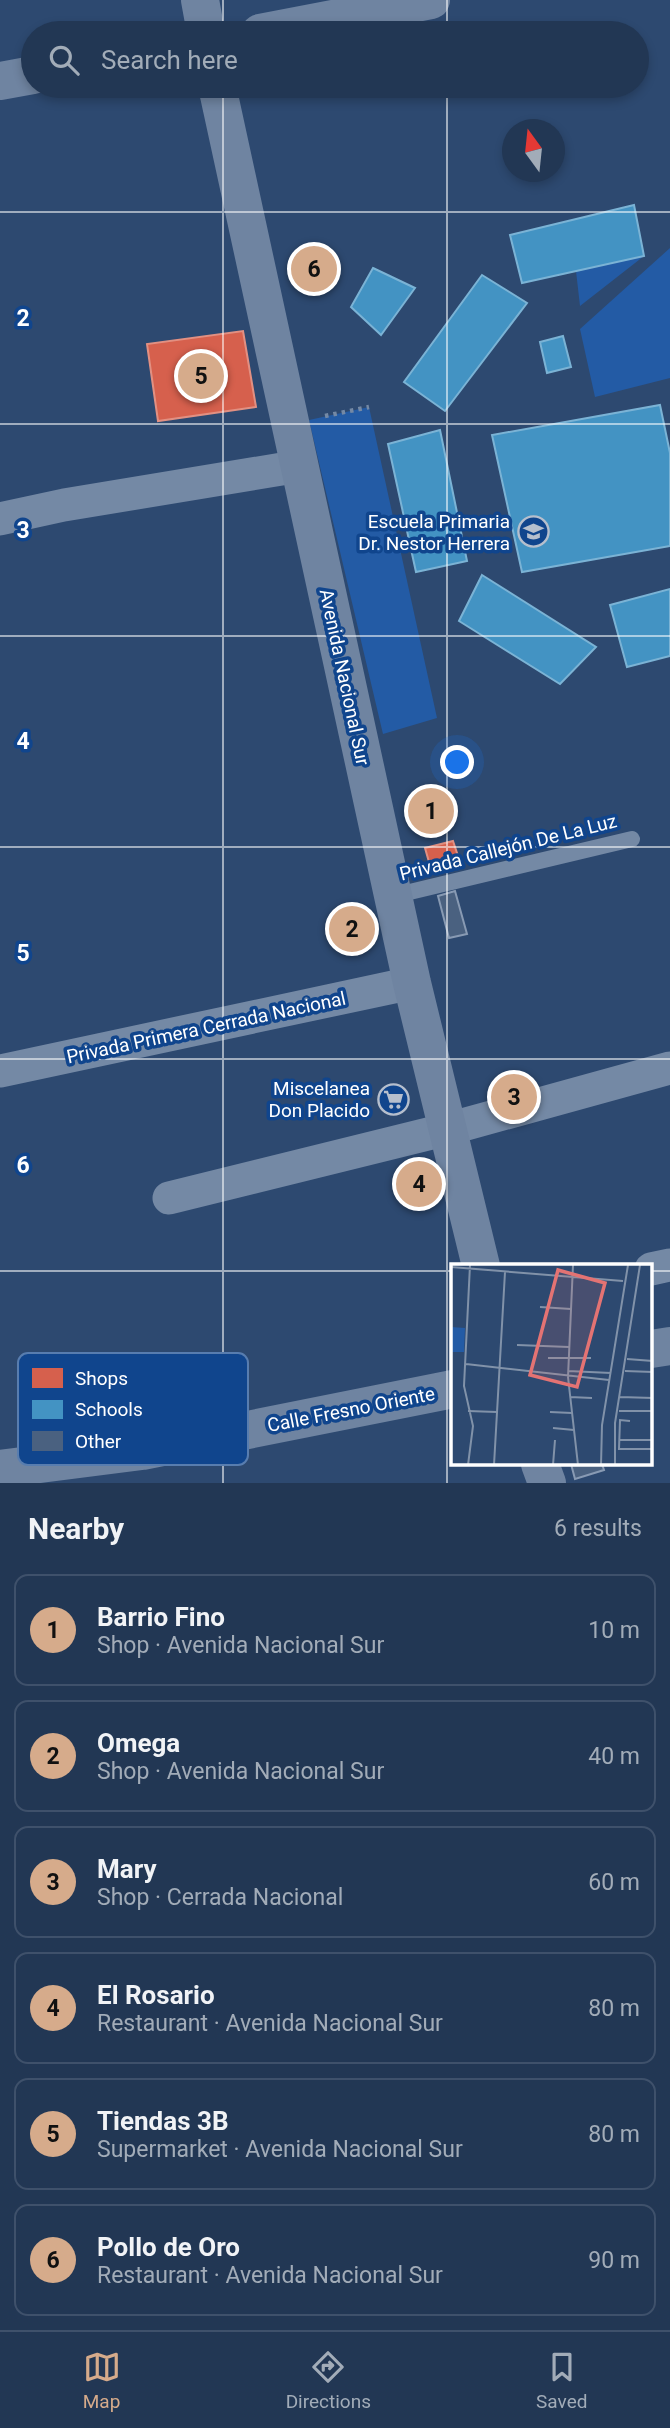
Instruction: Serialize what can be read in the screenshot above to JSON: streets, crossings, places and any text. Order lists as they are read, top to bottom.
{
  "streets": {
    "main road": ["Avenida Nacional Sur", "Calle Fresno Oriente"],
    "street": ["Privada Primera Cerrada Nacional"],
    "lane": ["Privada Callejón De La Luz"]
  },
  "crossings": [
    ["Avenida Nacional Sur", "Privada Callejón De La Luz"],
    ["Avenida Nacional Sur", "Privada Primera Cerrada Nacional"]
  ],
  "places": {
    "school or university": ["Escuela Primaria Dr. Nestor Herrera"],
    "supermarket": ["Miscelanea Don Placido"]
  },
  "legend": ["Shops", "Schools", "Other"],
  "north": "top",
  "page": {
    "search": "Search here",
    "pins": [
      "6",
      "5",
      "1",
      "2",
      "3",
      "4"
    ],
    "heading": ["Nearby", "6 results"],
    "list": [
      {
        "mark": "1",
        "name": "Barrio Fino",
        "note": "Shop · Avenida Nacional Sur",
        "value": "10 m"
      },
      {
        "mark": "2",
        "name": "Omega",
        "note": "Shop · Avenida Nacional Sur",
        "value": "40 m"
      },
      {
        "mark": "3",
        "name": "Mary",
        "note": "Shop · Cerrada Nacional",
        "value": "60 m"
      },
      {
        "mark": "4",
        "name": "El Rosario",
        "note": "Restaurant · Avenida Nacional Sur",
        "value": "80 m"
      },
      {
        "mark": "5",
        "name": "Tiendas 3B",
        "note": "Supermarket · Avenida Nacional Sur",
        "value": "80 m"
      },
      {
        "mark": "6",
        "name": "Pollo de Oro",
        "note": "Restaurant · Avenida Nacional Sur",
        "value": "90 m"
      }
    ],
    "nav": ["Map", "Directions", "Saved"]
  },
  "grid": {
    "rows": [
      "2",
      "3",
      "4",
      "5",
      "6"
    ]
  }
}
